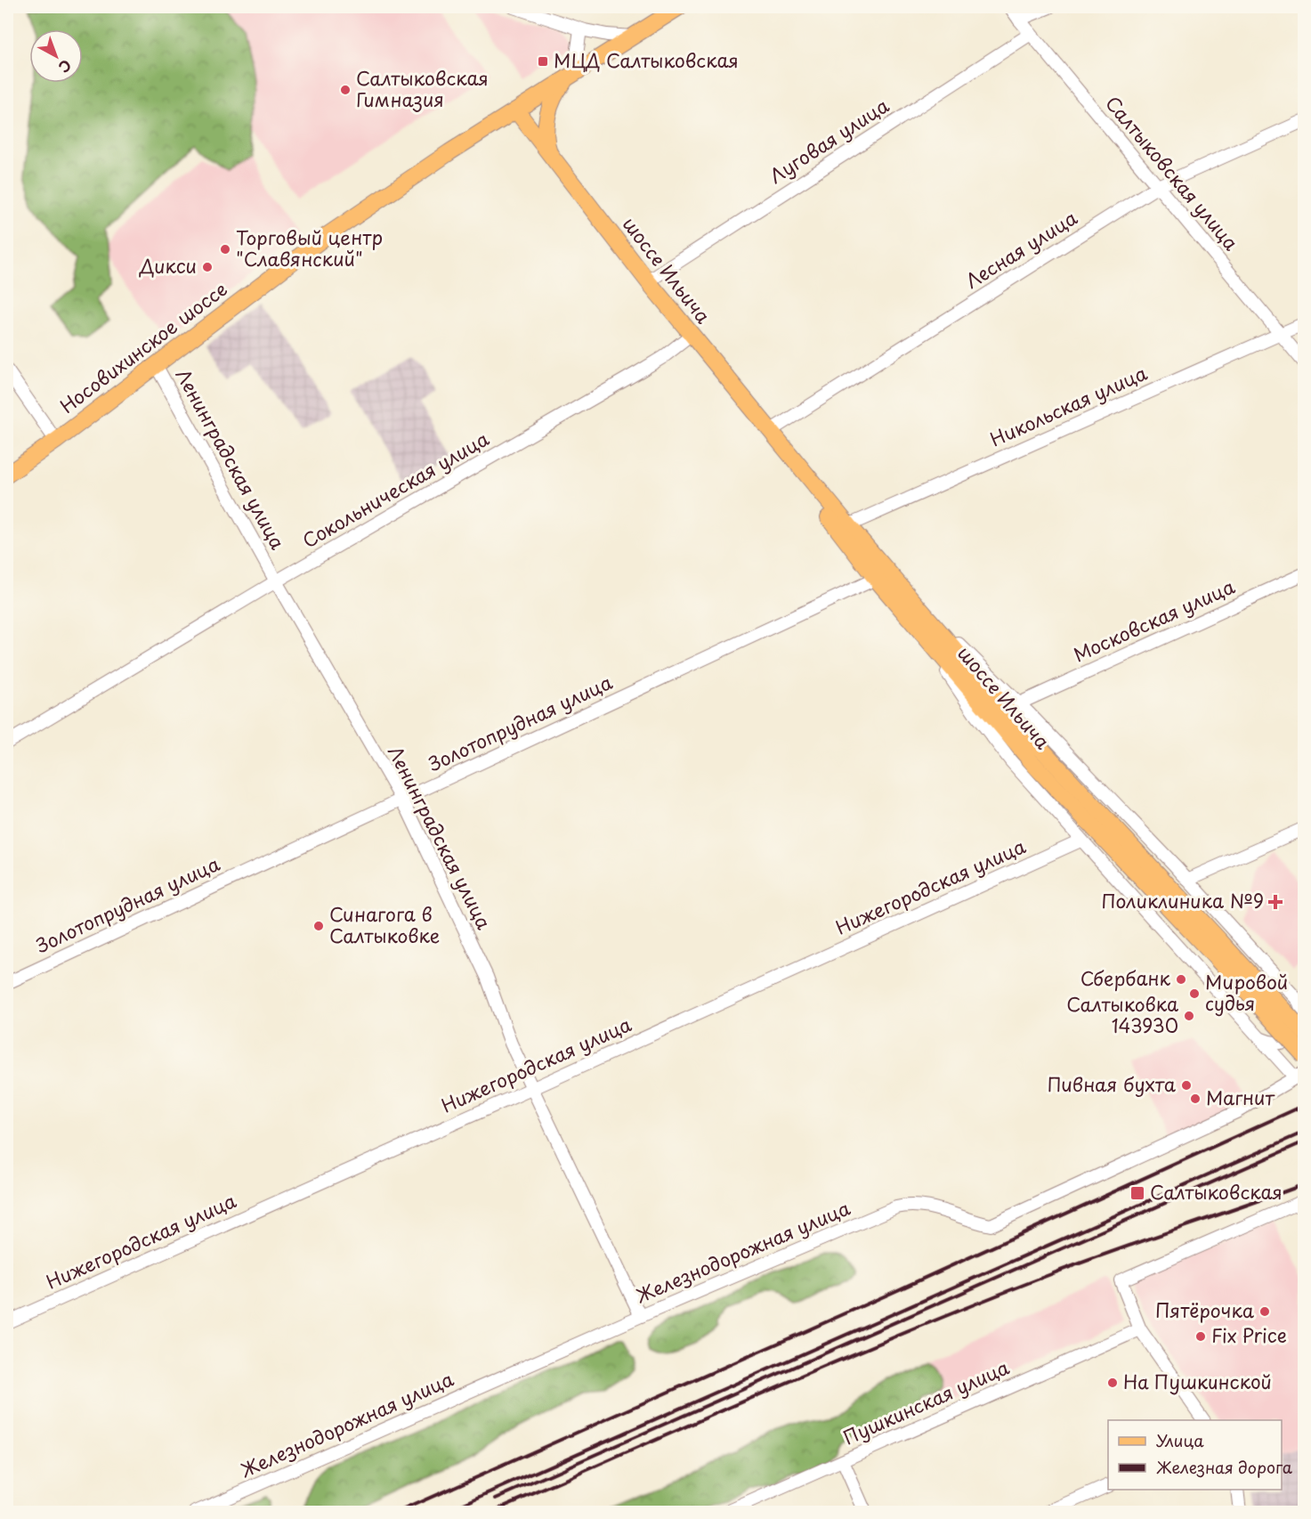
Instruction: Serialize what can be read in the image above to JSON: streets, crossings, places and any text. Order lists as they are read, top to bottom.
{
  "streets": {
    "main road": ["шоссе Ильича", "Носовихинское шоссе"],
    "street": [
      "Луговая улица",
      "Салтыковская улица",
      "Лесная улица",
      "Никольская улица",
      "Ленинградская улица",
      "Сокольническая улица",
      "Московская улица",
      "Золотопрудная улица",
      "Нижегородская улица",
      "Железнодорожная улица",
      "Пушкинская улица"
    ]
  },
  "crossings": [
    ["Луговая улица", "Салтыковская улица"],
    ["Луговая улица", "шоссе Ильича"],
    ["Салтыковская улица", "Лесная улица"],
    ["Салтыковская улица", "Никольская улица"],
    ["Лесная улица", "шоссе Ильича"],
    ["шоссе Ильича", "Носовихинское шоссе"],
    ["шоссе Ильича", "Никольская улица"],
    ["шоссе Ильича", "Сокольническая улица"],
    ["шоссе Ильича", "Золотопрудная улица"],
    ["Носовихинское шоссе", "Ленинградская улица"],
    ["Ленинградская улица", "Сокольническая улица"],
    ["Ленинградская улица", "Золотопрудная улица"],
    ["Ленинградская улица", "Нижегородская улица"],
    ["Ленинградская улица", "Железнодорожная улица"]
  ],
  "places": {
    "transit": ["МЦД Салтыковская", "Салтыковская"],
    "other": [
      "Салтыковская Гимназия",
      "Торговый центр \"Славянский\"",
      "Дикси",
      "Синагога в Салтыковке",
      "Сбербанк",
      "Мировой судья",
      "Салтыковка 143930",
      "Пивная бухта",
      "Магнит",
      "Пятёрочка",
      "Fix Price",
      "На Пушкинской"
    ],
    "health": ["Поликлиника №9"]
  },
  "legend": ["Улица", "Железная дорога"],
  "north": "bottom right"
}
